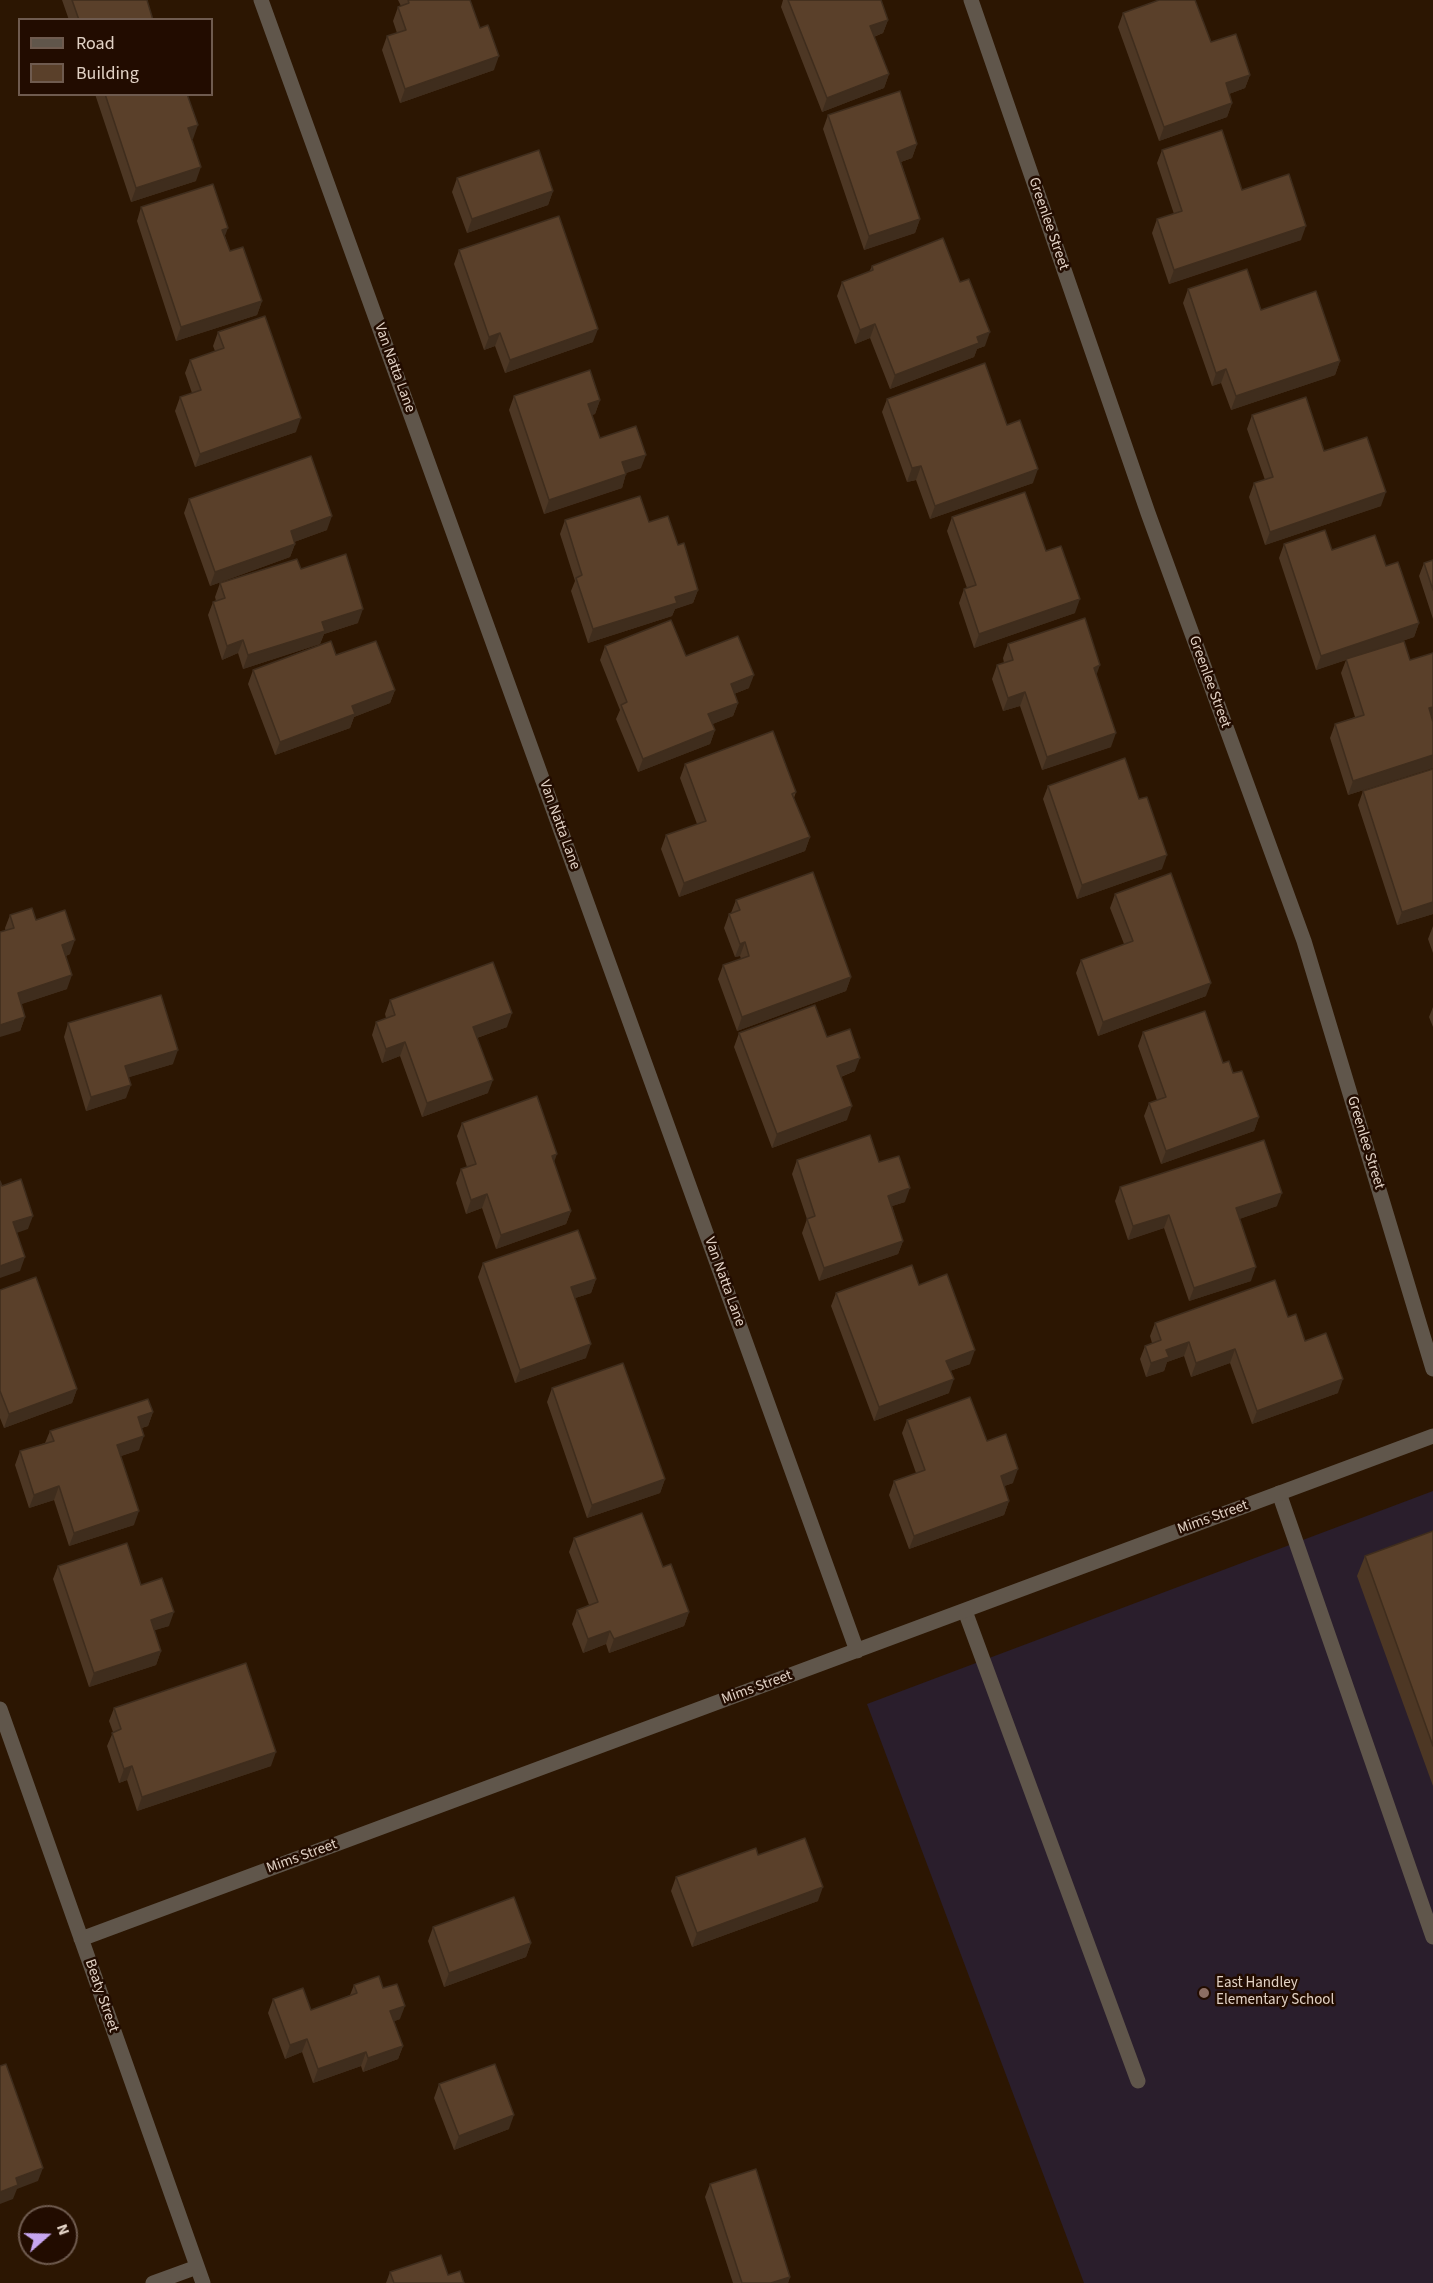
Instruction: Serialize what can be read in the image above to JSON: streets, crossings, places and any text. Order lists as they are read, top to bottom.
{
  "streets": {
    "street": [
      "Greenlee Street",
      "Van Natta Lane",
      "Mims Street",
      "Beaty Street"
    ]
  },
  "crossings": [
    ["Van Natta Lane", "Mims Street"],
    ["Mims Street", "Beaty Street"]
  ],
  "places": ["East Handley Elementary School"],
  "legend": ["Road", "Building"],
  "north": "right"
}
